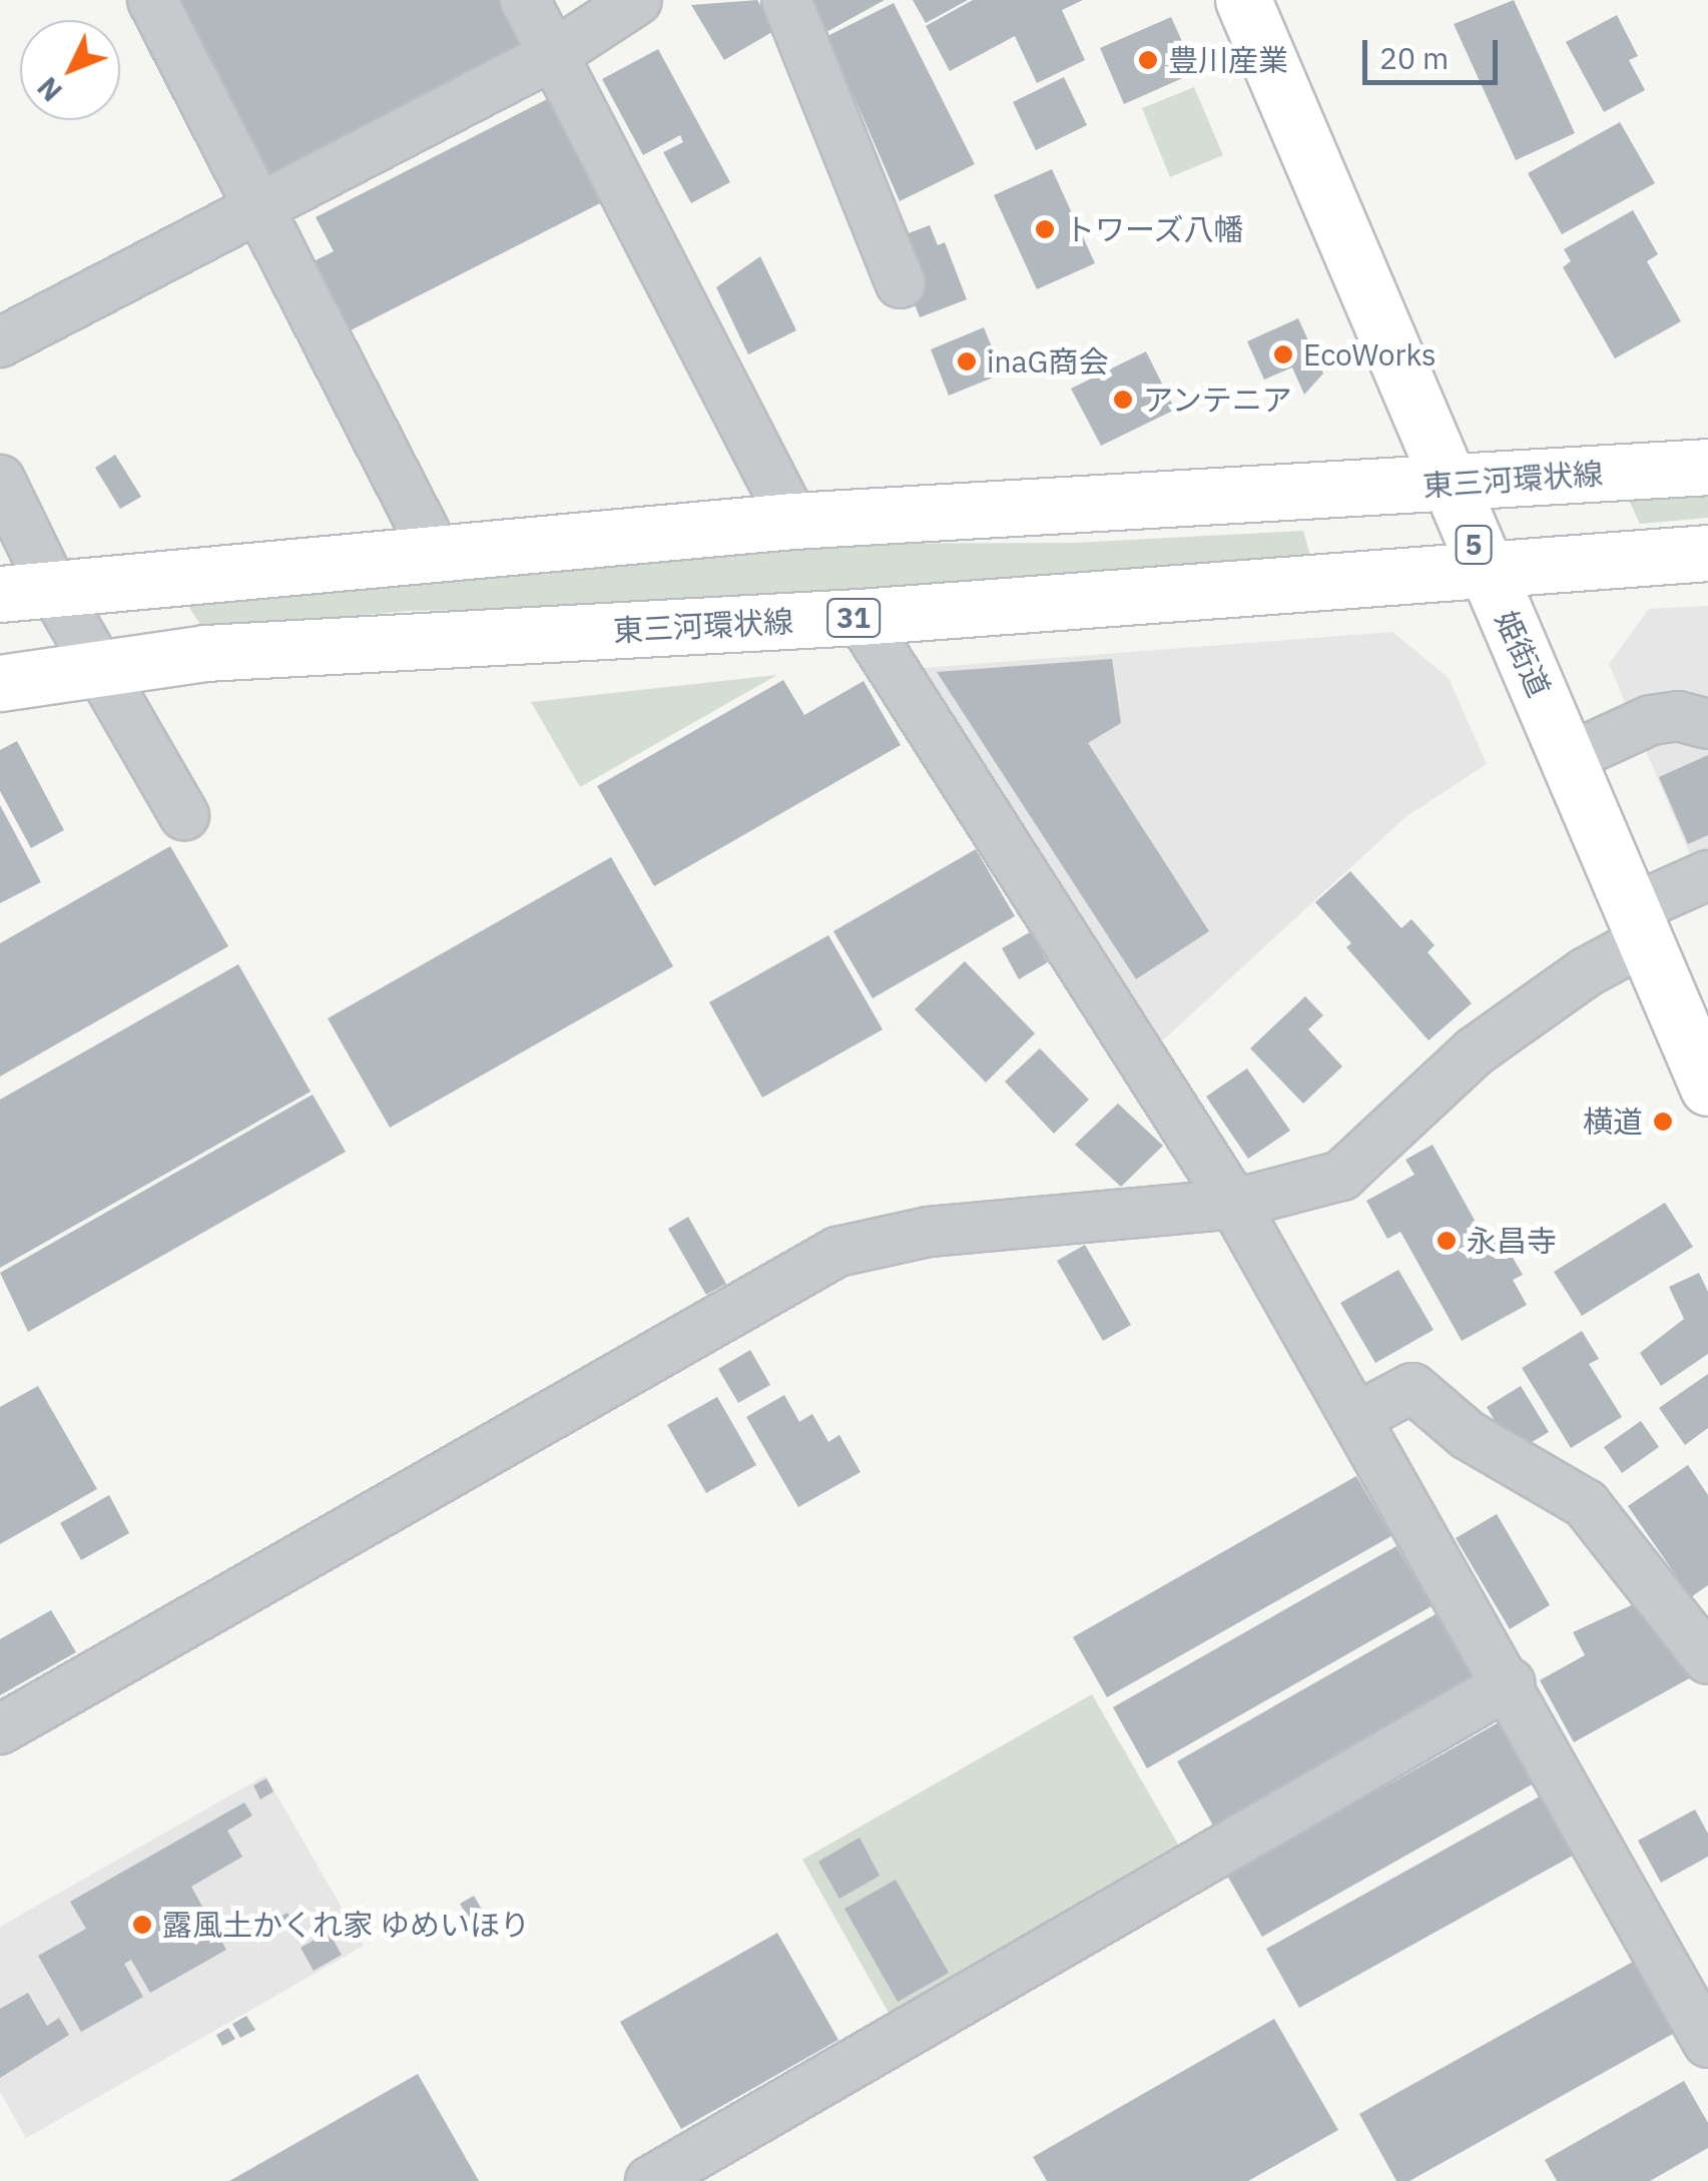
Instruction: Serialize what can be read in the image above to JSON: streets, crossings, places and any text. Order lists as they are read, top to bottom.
{
  "streets": {
    "main road": [
      "東三河環状線",
      "5",
      "31",
      "姫街道"
    ]
  },
  "crossings": [
    ["東三河環状線", "姫街道"]
  ],
  "places": [
    "豊川産業",
    "トワーズ八幡",
    "EcoWorks",
    "inaG商会",
    "アンテニア",
    "横道",
    "永昌寺",
    "露風土かくれ家 ゆめいほり"
  ],
  "scale_bar": "20 m",
  "north": "bottom left"
}
